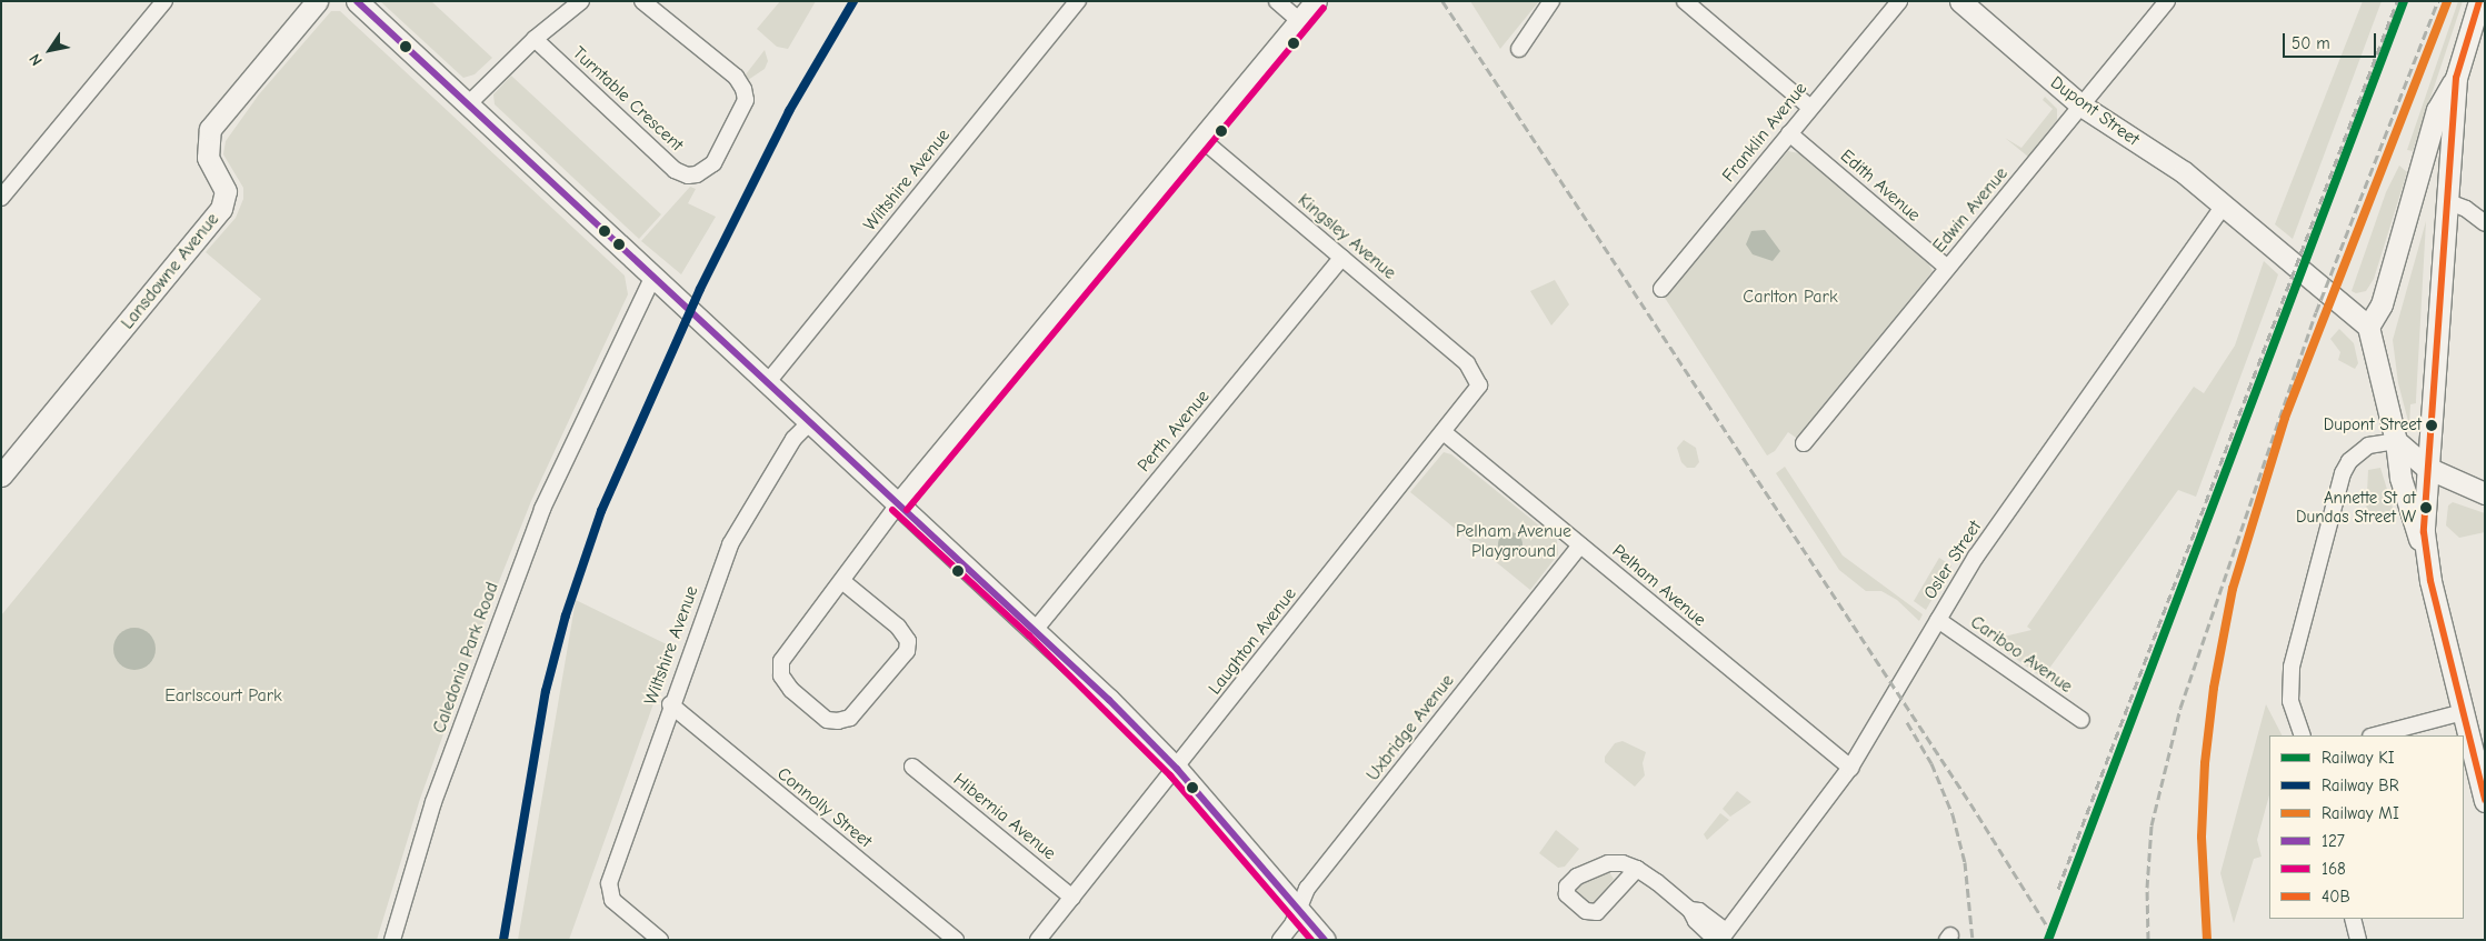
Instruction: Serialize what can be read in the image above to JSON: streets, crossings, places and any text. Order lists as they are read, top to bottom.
{
  "streets": {
    "street": [
      "Turntable Crescent",
      "Dupont Street",
      "Franklin Avenue",
      "Wiltshire Avenue",
      "Edith Avenue",
      "Edwin Avenue",
      "Kingsley Avenue",
      "Lansdowne Avenue",
      "Perth Avenue",
      "Osler Street",
      "Pelham Avenue",
      "Laughton Avenue",
      "Cariboo Avenue",
      "Caledonia Park Road",
      "Uxbridge Avenue",
      "Connolly Street",
      "Hibernia Avenue"
    ]
  },
  "crossings": [
    ["Dupont Street", "Edwin Avenue"],
    ["Dupont Street", "Osler Street"],
    ["Franklin Avenue", "Edith Avenue"],
    ["Wiltshire Avenue", "Connolly Street"],
    ["Edith Avenue", "Edwin Avenue"],
    ["Kingsley Avenue", "Perth Avenue"],
    ["Kingsley Avenue", "Laughton Avenue"],
    ["Osler Street", "Pelham Avenue"],
    ["Osler Street", "Cariboo Avenue"],
    ["Pelham Avenue", "Laughton Avenue"],
    ["Pelham Avenue", "Uxbridge Avenue"],
    ["Laughton Avenue", "Hibernia Avenue"]
  ],
  "parks": ["Carlton Park", "Pelham Avenue Playground", "Earlscourt Park"],
  "places": ["Dupont Street", "Annette St at Dundas Street W"],
  "lines": [
    "rail line KI",
    "rail line BR",
    "rail line MI",
    "transit line 127",
    "transit line 40B",
    "transit line 168"
  ],
  "legend": [
    "Railway KI",
    "Railway BR",
    "Railway MI",
    "127",
    "168",
    "40B"
  ],
  "scale_bar": "50 m",
  "north": "bottom left"
}
